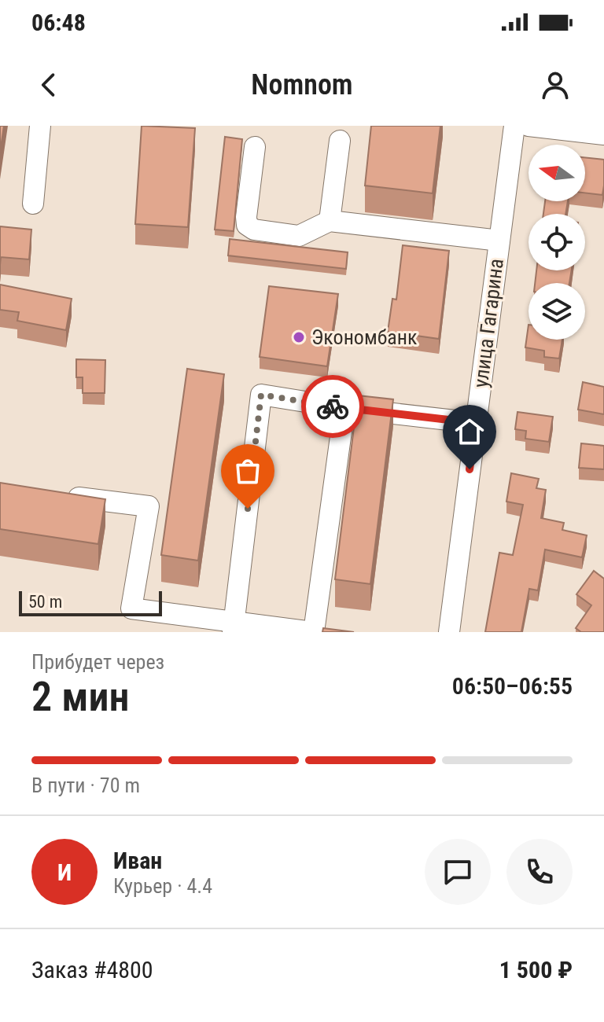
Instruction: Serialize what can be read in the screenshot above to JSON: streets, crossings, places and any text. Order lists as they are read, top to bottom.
{
  "streets": {
    "street": ["улица Гагарина"]
  },
  "places": ["Экономбанк"],
  "scale_bar": "50 m",
  "north": "left",
  "page": {
    "status": "06:48",
    "header": "Nomnom",
    "scale": "50 m",
    "heading": ["2 мин", "Прибудет через", "06:50–06:55"],
    "panel": [
      "Иван",
      "Курьер · 4.4",
      "Заказ #4800",
      "1 500 ₽"
    ],
    "bar": "В пути · 70 m",
    "round": "И"
  }
}
